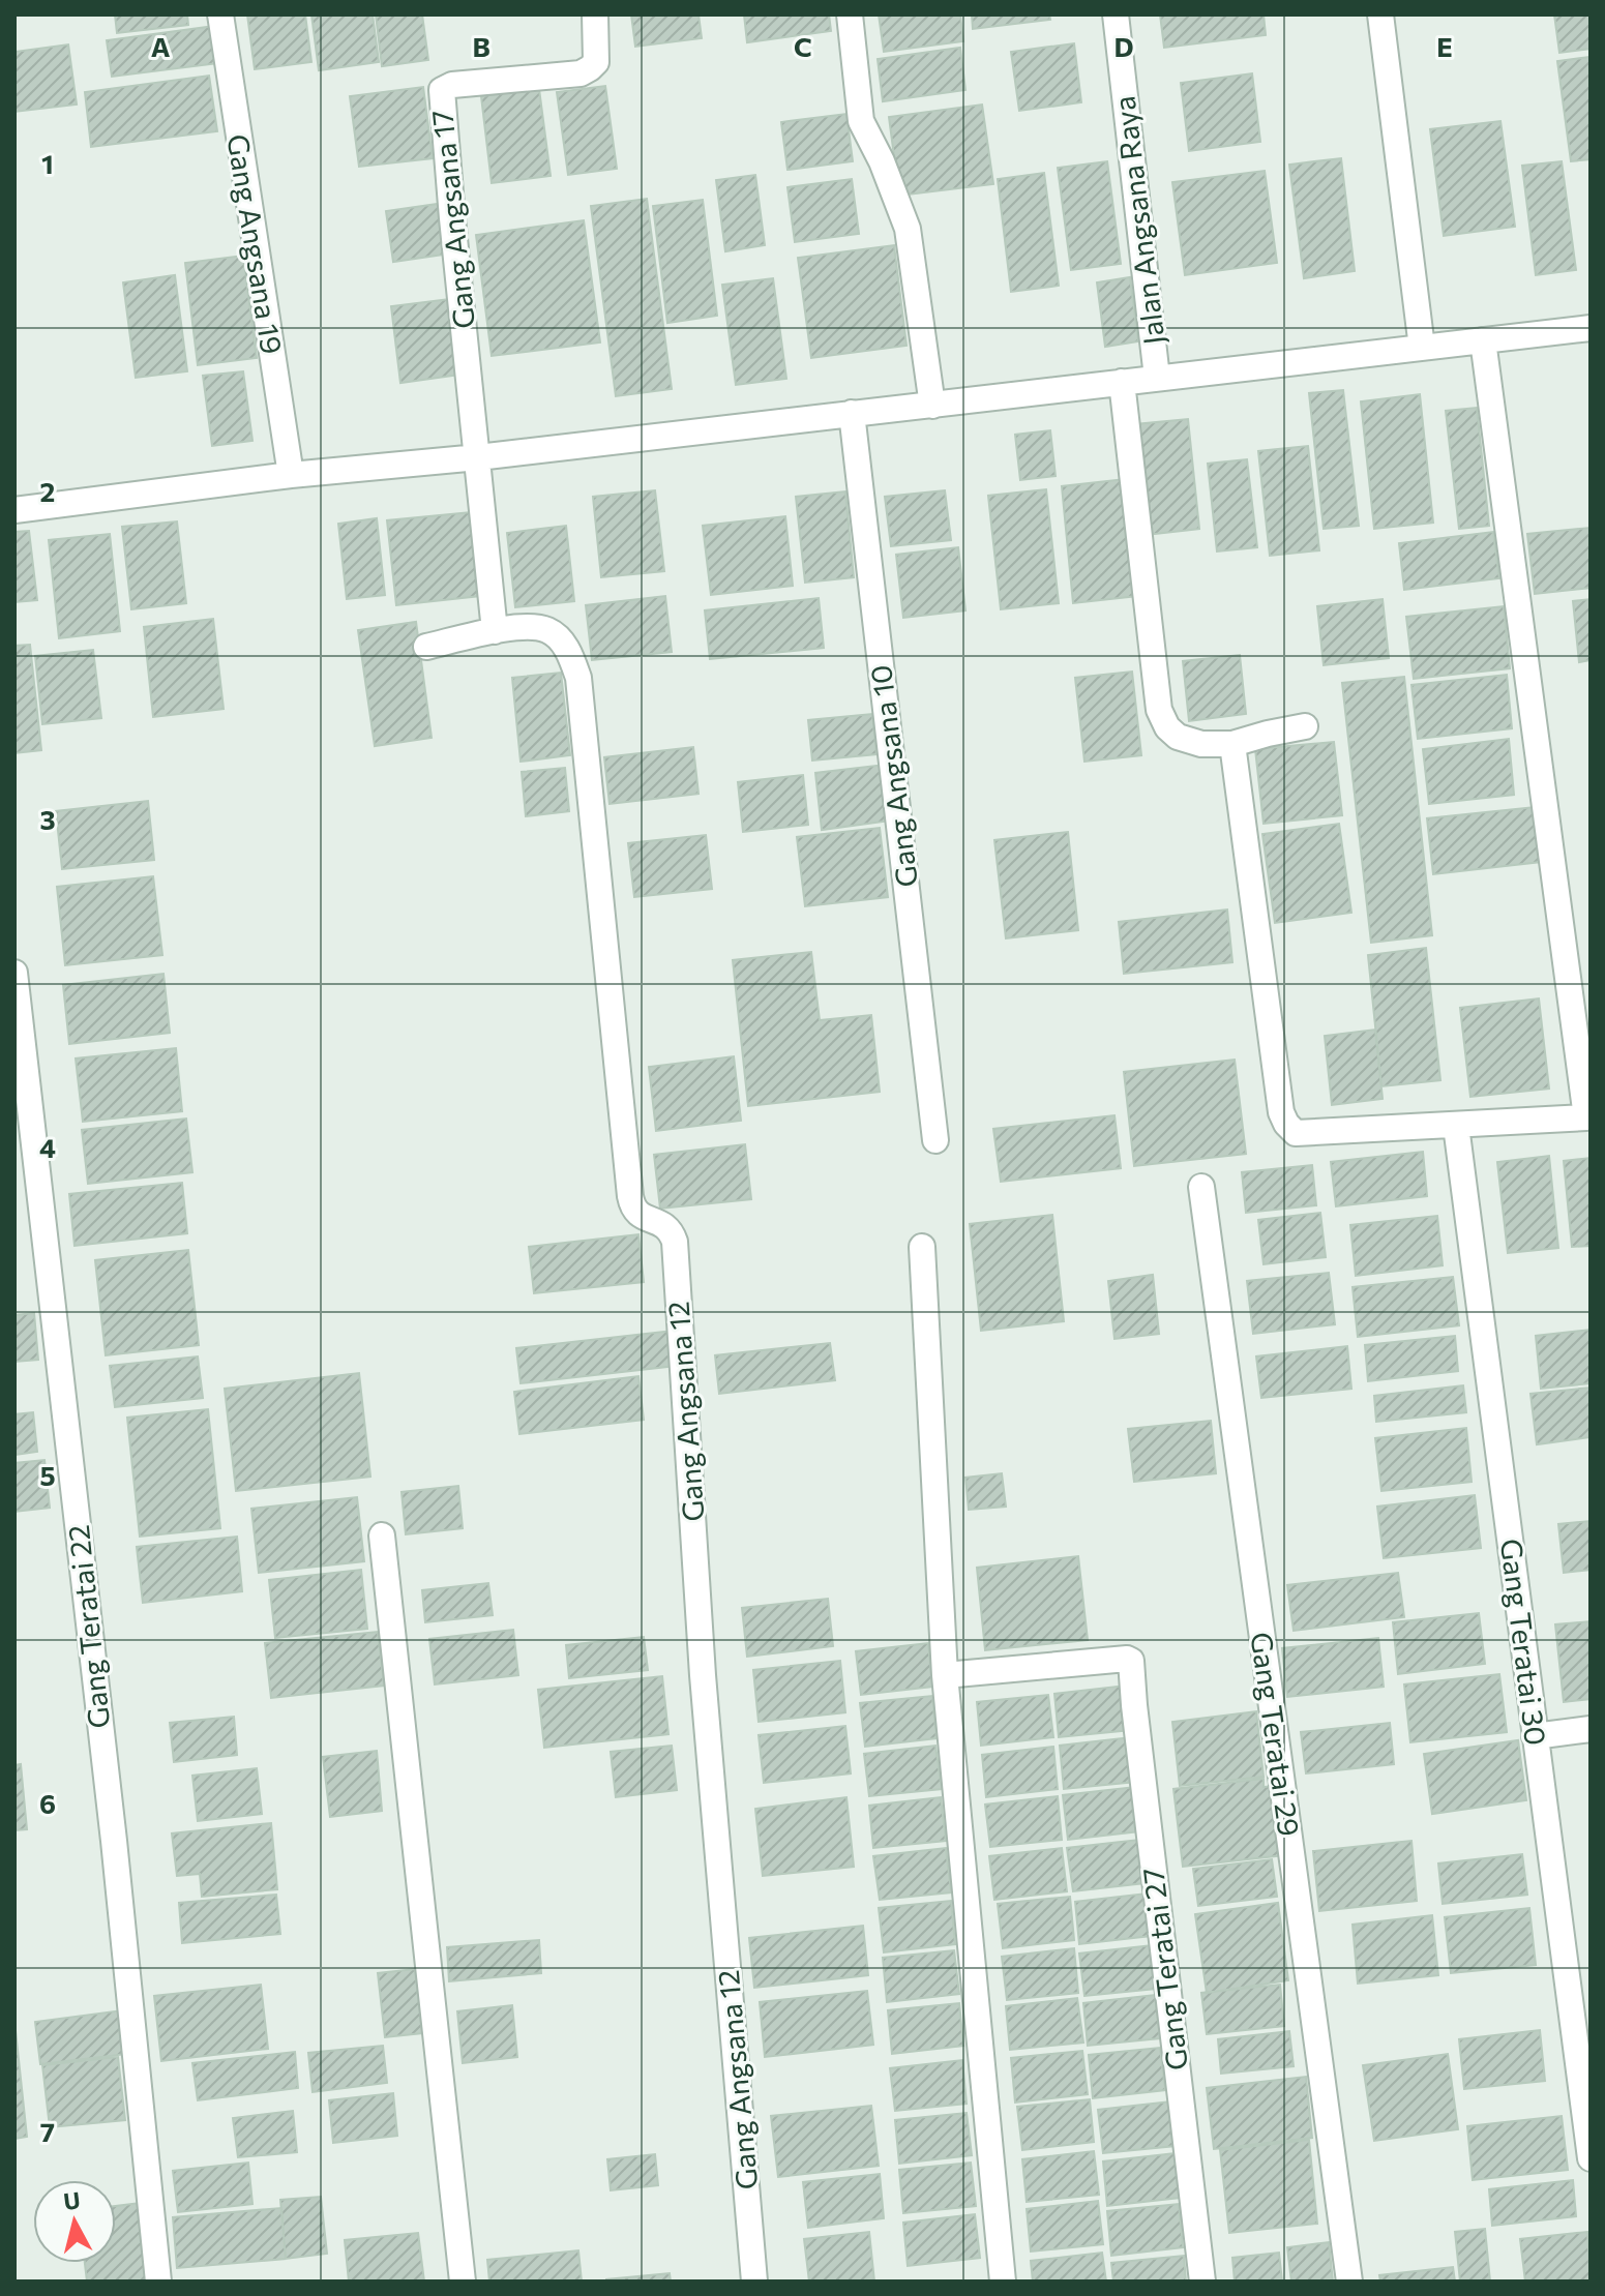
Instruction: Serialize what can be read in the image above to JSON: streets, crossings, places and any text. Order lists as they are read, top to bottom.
{
  "streets": {
    "street": [
      "Gang Angsana 17",
      "Jalan Angsana Raya",
      "Gang Angsana 19",
      "Gang Angsana 10",
      "Gang Angsana 12",
      "Gang Teratai 22",
      "Gang Teratai 30",
      "Gang Teratai 29",
      "Gang Teratai 27"
    ]
  },
  "north": "top",
  "grid": {
    "columns": [
      "A",
      "B",
      "C",
      "D",
      "E"
    ],
    "rows": [
      "1",
      "2",
      "3",
      "4",
      "5",
      "6",
      "7"
    ]
  }
}
